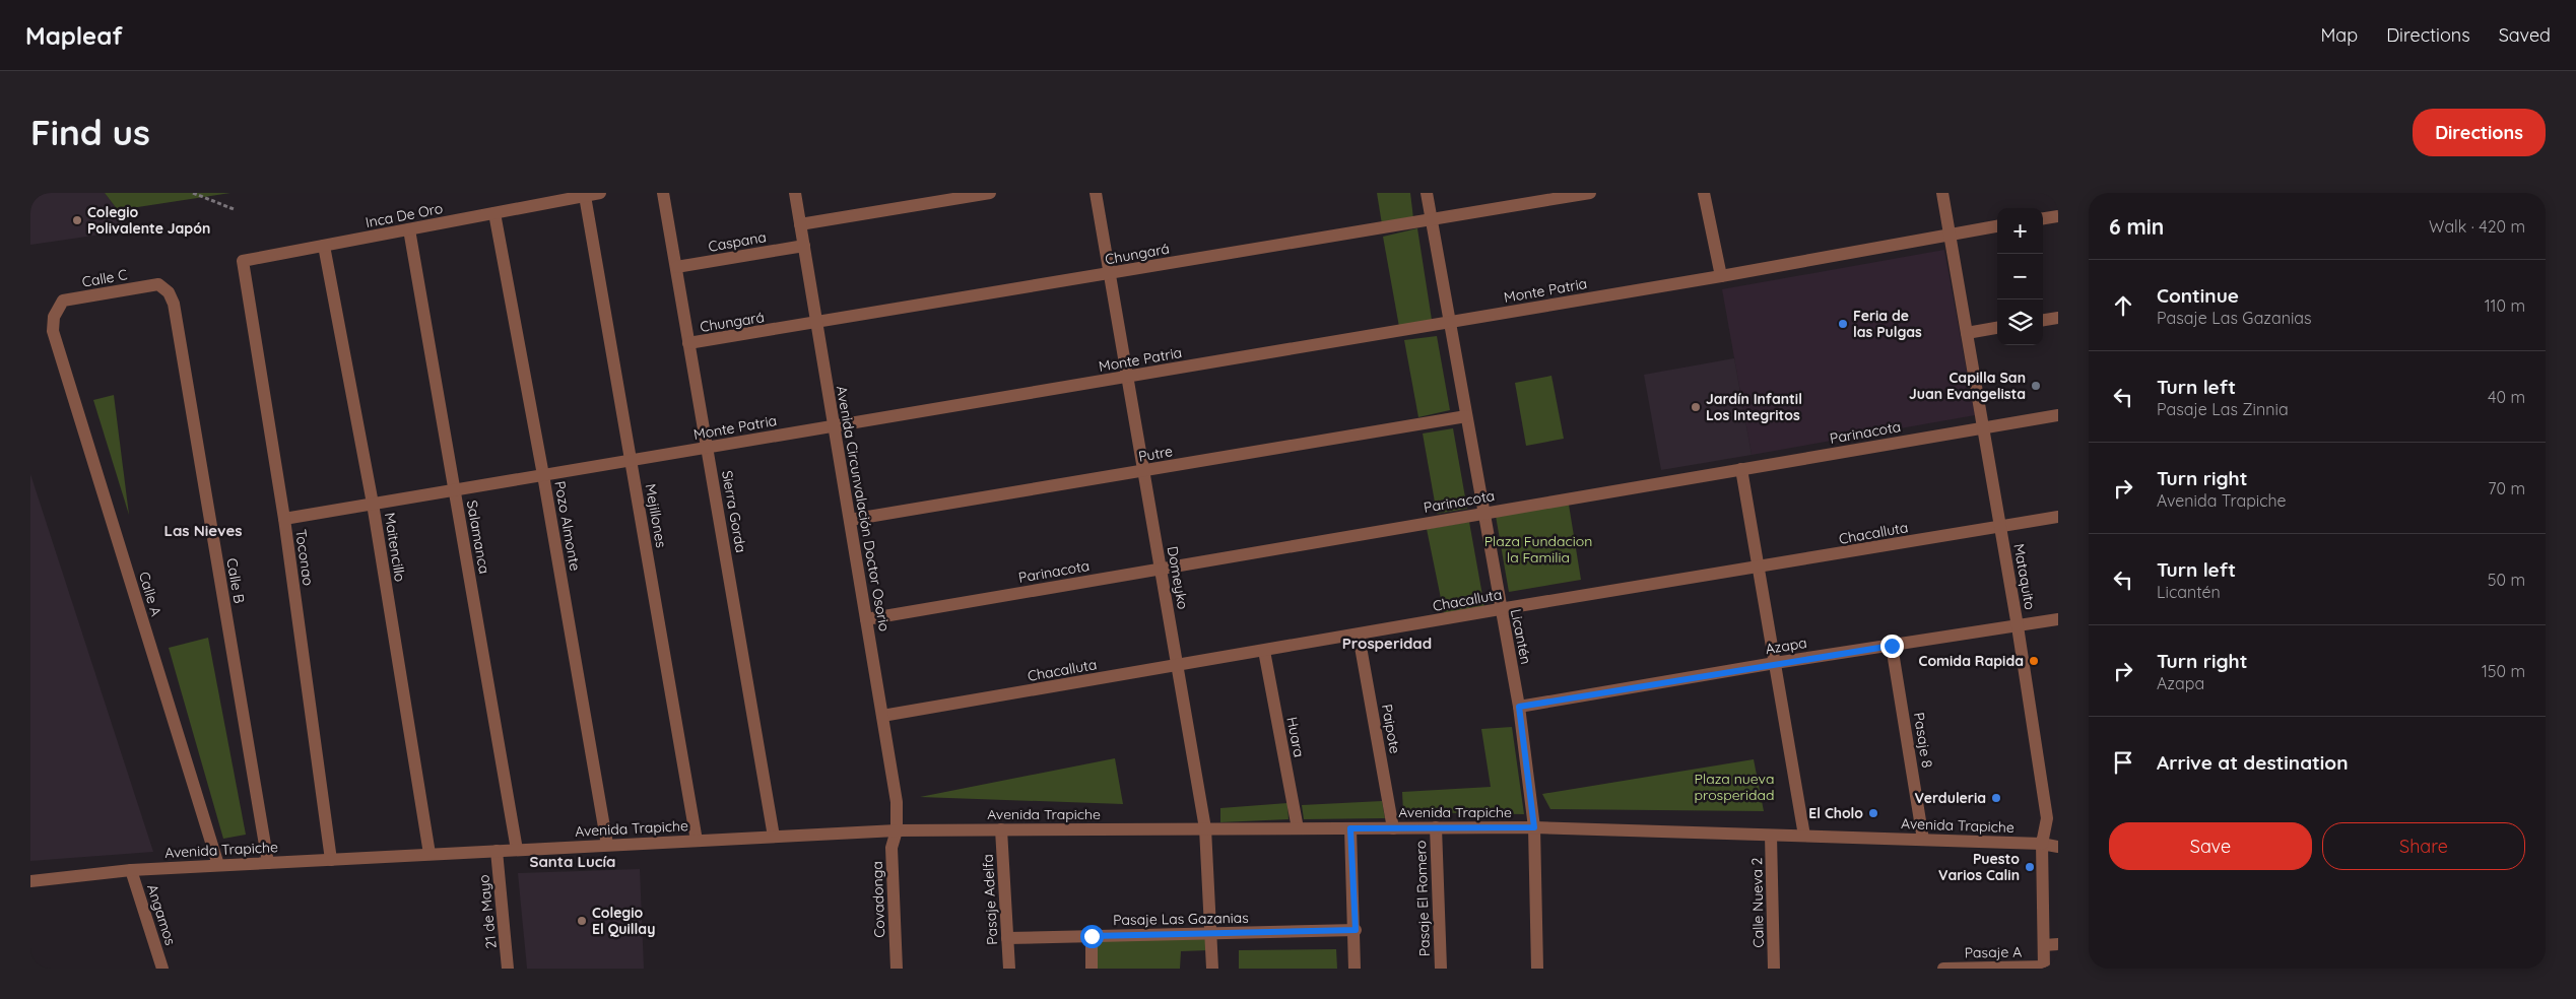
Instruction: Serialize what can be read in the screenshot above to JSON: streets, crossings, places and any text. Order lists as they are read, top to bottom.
{
  "streets": {
    "street": [
      "Inca De Oro",
      "Caspana",
      "Chungará",
      "Calle C",
      "Monte Patria",
      "Parinacota",
      "Putre",
      "Avenida Circunvalación Doctor Osorio",
      "Sierra Gorda",
      "Mejillones",
      "Pozo Almonte",
      "Chacalluta",
      "Salamanca",
      "Maitencillo",
      "Toconao",
      "Mataquito",
      "Domeyko",
      "Calle B",
      "Calle A",
      "Licantén",
      "Azapa",
      "Paipote",
      "Huara",
      "Pasaje 8",
      "Avenida Trapiche",
      "Pasaje El Romero",
      "Covadonga",
      "Pasaje Adelfa",
      "Calle Nueva 2",
      "21 de Mayo",
      "Angamos",
      "Pasaje Las Gazanias",
      "Pasaje A"
    ]
  },
  "crossings": [
    ["Inca De Oro", "Mejillones"],
    ["Inca De Oro", "Pozo Almonte"],
    ["Inca De Oro", "Salamanca"],
    ["Inca De Oro", "Maitencillo"],
    ["Inca De Oro", "Toconao"],
    ["Caspana", "Avenida Circunvalación Doctor Osorio"],
    ["Caspana", "Sierra Gorda"],
    ["Chungará", "Avenida Circunvalación Doctor Osorio"],
    ["Chungará", "Sierra Gorda"],
    ["Chungará", "Domeyko"],
    ["Chungará", "Licantén"],
    ["Calle C", "Calle B"],
    ["Calle C", "Calle A"],
    ["Monte Patria", "Avenida Circunvalación Doctor Osorio"],
    ["Monte Patria", "Sierra Gorda"],
    ["Monte Patria", "Mejillones"],
    ["Monte Patria", "Pozo Almonte"],
    ["Monte Patria", "Salamanca"],
    ["Monte Patria", "Maitencillo"],
    ["Monte Patria", "Toconao"],
    ["Monte Patria", "Mataquito"],
    ["Monte Patria", "Domeyko"],
    ["Monte Patria", "Licantén"],
    ["Parinacota", "Avenida Circunvalación Doctor Osorio"],
    ["Parinacota", "Mataquito"],
    ["Parinacota", "Domeyko"],
    ["Parinacota", "Licantén"],
    ["Putre", "Avenida Circunvalación Doctor Osorio"],
    ["Putre", "Domeyko"],
    ["Putre", "Licantén"],
    ["Avenida Circunvalación Doctor Osorio", "Chacalluta"],
    ["Avenida Circunvalación Doctor Osorio", "Avenida Trapiche"],
    ["Avenida Circunvalación Doctor Osorio", "Covadonga"],
    ["Sierra Gorda", "Avenida Trapiche"],
    ["Mejillones", "Avenida Trapiche"],
    ["Pozo Almonte", "Avenida Trapiche"],
    ["Chacalluta", "Mataquito"],
    ["Chacalluta", "Domeyko"],
    ["Chacalluta", "Licantén"],
    ["Chacalluta", "Paipote"],
    ["Chacalluta", "Huara"],
    ["Salamanca", "Avenida Trapiche"],
    ["Maitencillo", "Avenida Trapiche"],
    ["Toconao", "Avenida Trapiche"],
    ["Mataquito", "Azapa"],
    ["Mataquito", "Avenida Trapiche"],
    ["Mataquito", "Pasaje A"],
    ["Domeyko", "Avenida Trapiche"],
    ["Domeyko", "Pasaje Las Gazanias"],
    ["Calle B", "Avenida Trapiche"],
    ["Calle A", "Avenida Trapiche"],
    ["Licantén", "Azapa"],
    ["Licantén", "Avenida Trapiche"],
    ["Azapa", "Pasaje 8"],
    ["Paipote", "Avenida Trapiche"],
    ["Huara", "Avenida Trapiche"],
    ["Pasaje 8", "Avenida Trapiche"],
    ["Avenida Trapiche", "Pasaje El Romero"],
    ["Avenida Trapiche", "Covadonga"],
    ["Avenida Trapiche", "Pasaje Adelfa"],
    ["Avenida Trapiche", "Calle Nueva 2"],
    ["Avenida Trapiche", "21 de Mayo"],
    ["Avenida Trapiche", "Angamos"],
    ["Pasaje Adelfa", "Pasaje Las Gazanias"]
  ],
  "districts": ["Las Nieves", "Prosperidad", "Santa Lucía"],
  "parks": ["Plaza Fundacion la Familia", "Plaza nueva prosperidad"],
  "places": [
    "Colegio Polivalente Japón",
    "Feria de las Pulgas",
    "Capilla San Juan Evangelista",
    "Jardín Infantil Los Integritos",
    "Comida Rapida",
    "Verduleria",
    "El Cholo",
    "Puesto Varios Calin",
    "Colegio El Quillay"
  ],
  "page": {
    "header": "Mapleaf",
    "nav": ["Map", "Directions", "Saved"],
    "buttons": [
      "Directions",
      ["Save", "Share"]
    ],
    "title": "Find us",
    "heading": ["6 min", "Walk · 420 m"],
    "map_buttons": ["+", "−"],
    "list": [
      ["Continue", "Pasaje Las Gazanias", "110 m"],
      ["Turn left", "Pasaje Las Zinnia", "40 m"],
      ["Turn right", "Avenida Trapiche", "70 m"],
      ["Turn left", "Licantén", "50 m"],
      ["Turn right", "Azapa", "150 m"],
      "Arrive at destination"
    ]
  }
}
